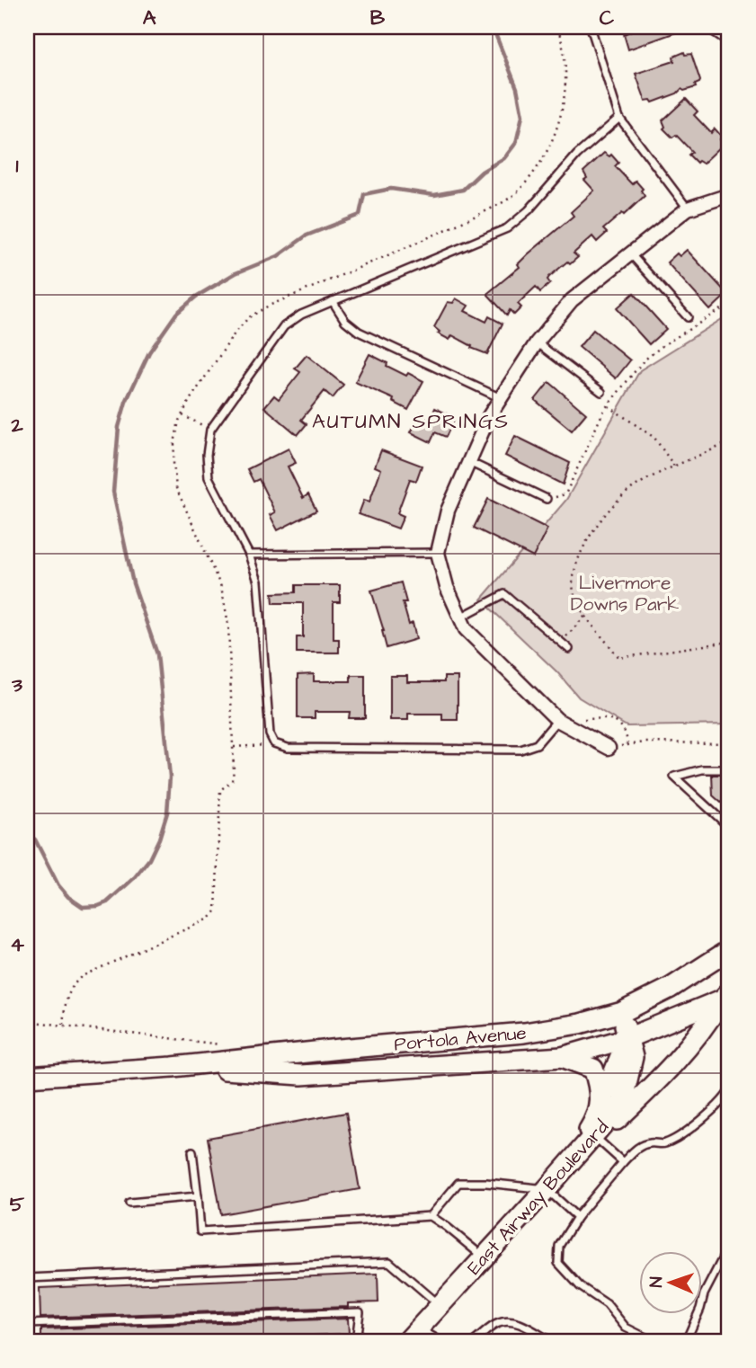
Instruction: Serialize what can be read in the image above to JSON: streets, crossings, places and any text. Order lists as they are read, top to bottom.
{
  "streets": {
    "main road": ["Portola Avenue", "East Airway Boulevard"]
  },
  "crossings": [
    ["Portola Avenue", "East Airway Boulevard"]
  ],
  "districts": ["AUTUMN SPRINGS"],
  "parks": ["Livermore Downs Park"],
  "north": "left",
  "grid": {
    "columns": ["A", "B", "C"],
    "rows": [
      "1",
      "2",
      "3",
      "4",
      "5"
    ]
  }
}
